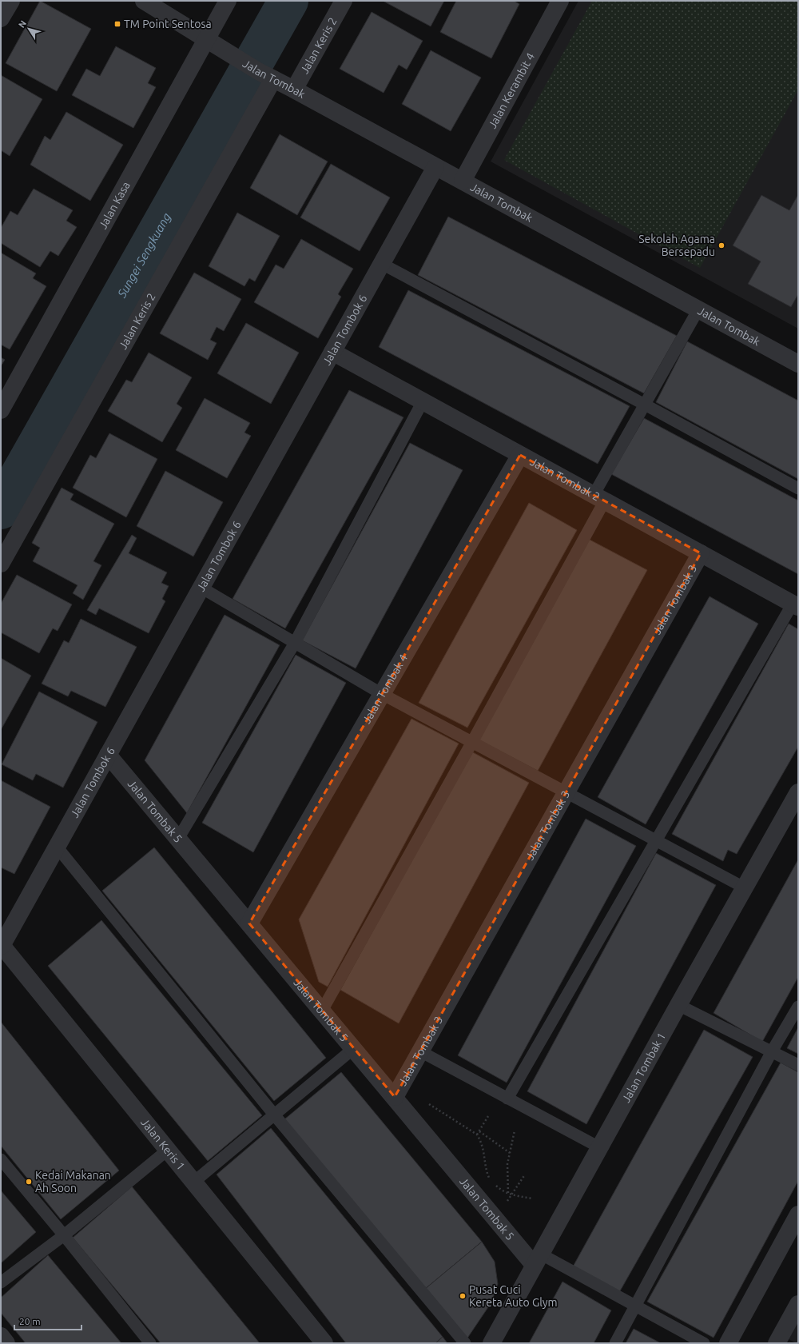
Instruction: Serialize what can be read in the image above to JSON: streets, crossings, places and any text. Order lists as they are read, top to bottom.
{
  "streets": {
    "street": [
      "Jalan Keris 2",
      "Jalan Tombak",
      "Jalan Kerambit 4",
      "Jalan Kasa",
      "Jalan Tombok 6",
      "Jalan Tombak 2",
      "Jalan Tombak 3",
      "Jalan Tombak 4",
      "Jalan Tombak 5",
      "Jalan Tombak 1",
      "Jalan Keris 1"
    ]
  },
  "crossings": [
    ["Jalan Keris 2", "Jalan Tombak"],
    ["Jalan Tombak", "Jalan Kerambit 4"],
    ["Jalan Tombak", "Jalan Kasa"],
    ["Jalan Tombak", "Jalan Tombok 6"],
    ["Jalan Tombok 6", "Jalan Tombak 2"],
    ["Jalan Tombok 6", "Jalan Tombak 5"],
    ["Jalan Tombok 6", "Jalan Keris 1"],
    ["Jalan Tombak 2", "Jalan Tombak 3"],
    ["Jalan Tombak 2", "Jalan Tombak 4"],
    ["Jalan Tombak 3", "Jalan Tombak 5"],
    ["Jalan Tombak 4", "Jalan Tombak 5"],
    ["Jalan Tombak 5", "Jalan Tombak 1"]
  ],
  "water": ["Sungei Sengkuang"],
  "places": {
    "transit": ["TM Point Sentosa"],
    "other": ["Sekolah Agama Bersepadu", "Kedai Makanan Ah Soon", "Pusat Cuci Kereta Auto Glym"]
  },
  "scale_bar": "20 m",
  "north": "top left"
}
